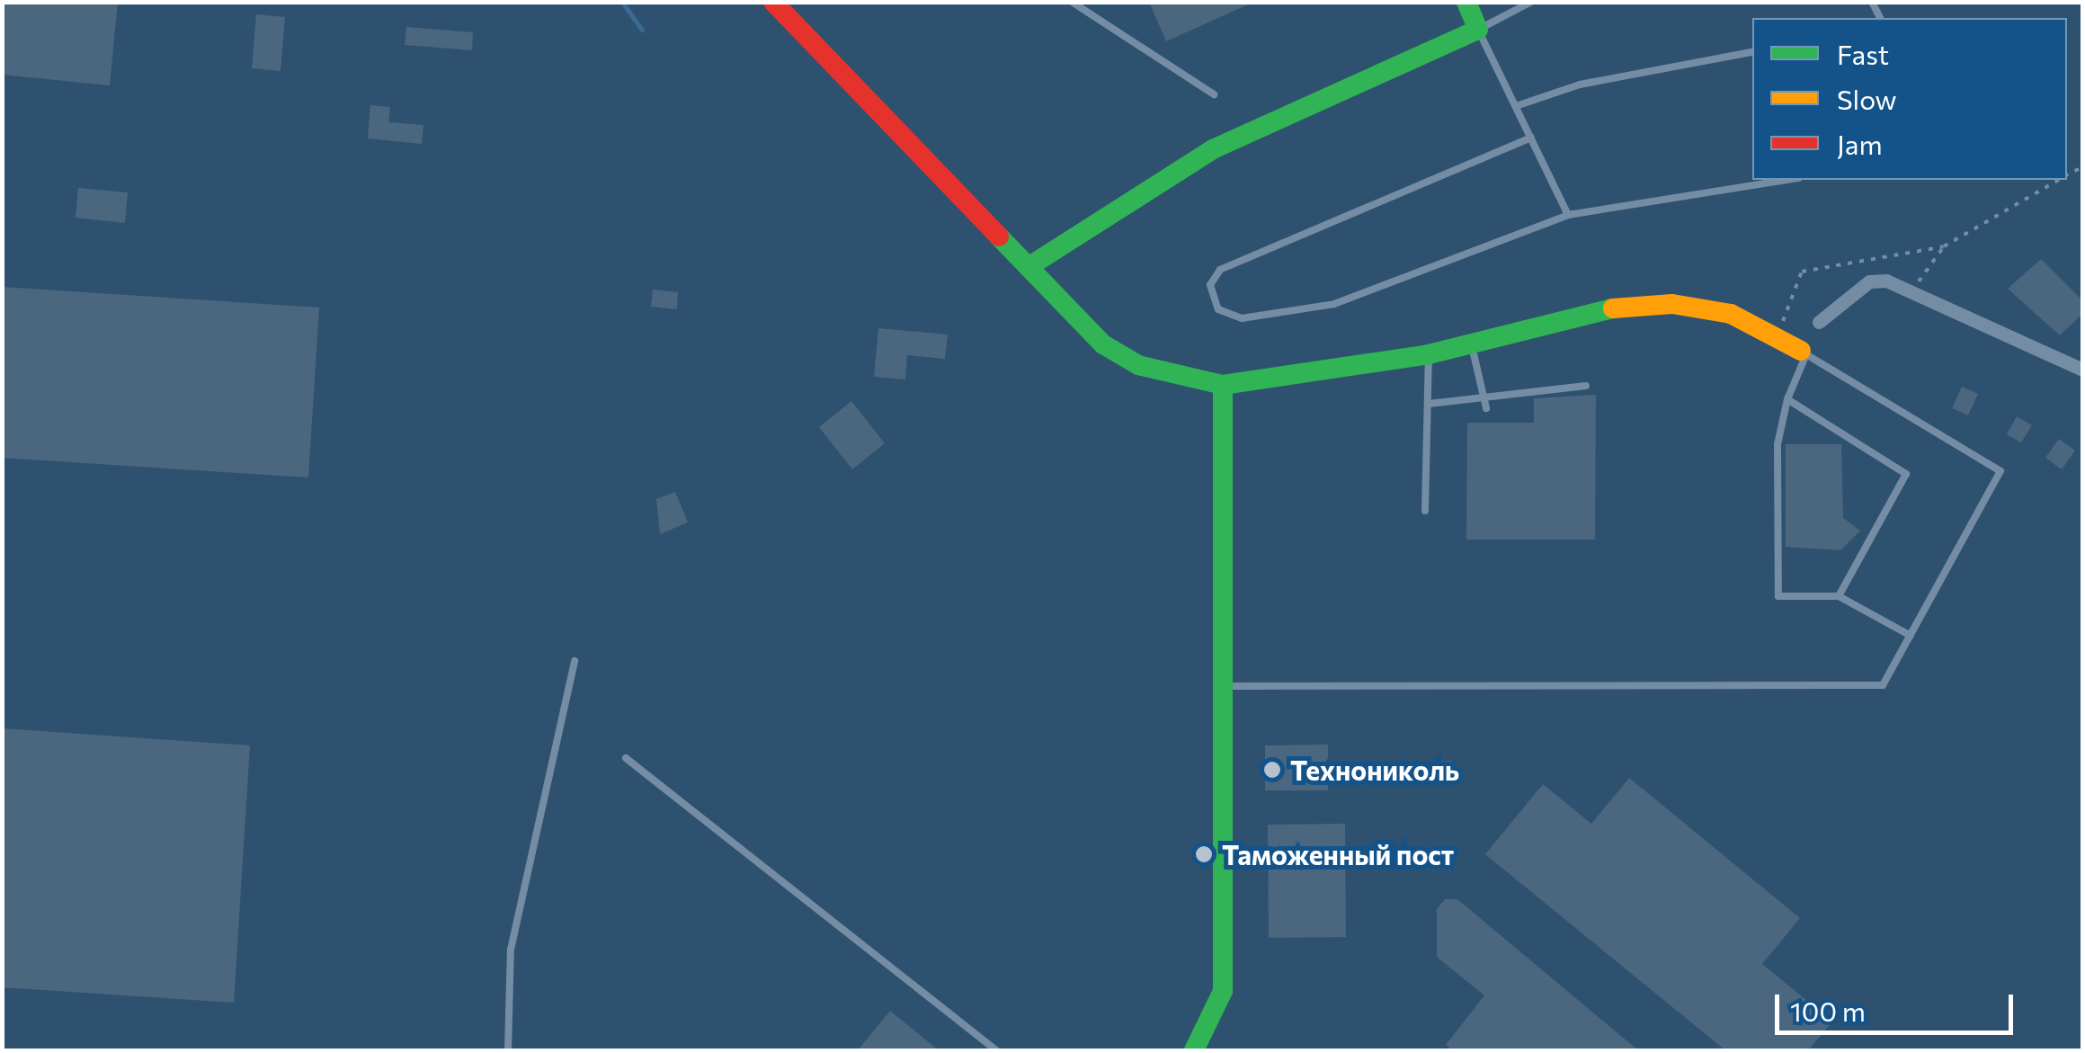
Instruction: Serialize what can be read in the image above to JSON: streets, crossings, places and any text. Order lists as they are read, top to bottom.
{
  "places": ["Технониколь", "Таможенный пост"],
  "legend": ["Fast", "Slow", "Jam"],
  "scale_bar": "100 m"
}
